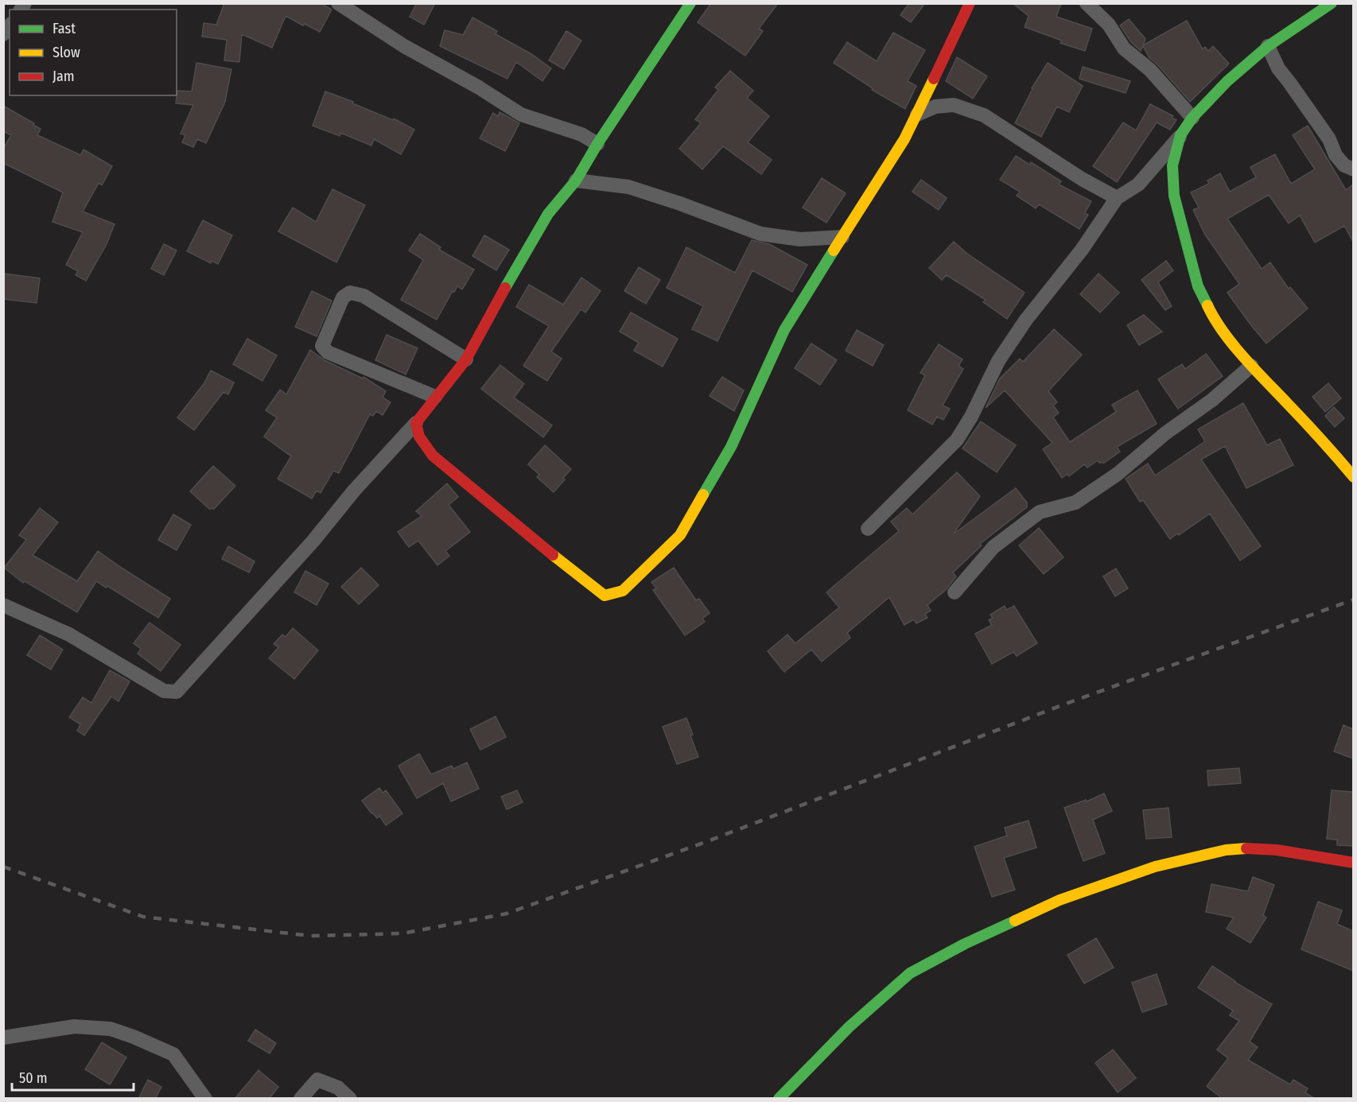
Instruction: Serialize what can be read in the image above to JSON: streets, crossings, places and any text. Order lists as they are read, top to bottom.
{
  "legend": ["Fast", "Slow", "Jam"],
  "scale_bar": "50 m"
}
